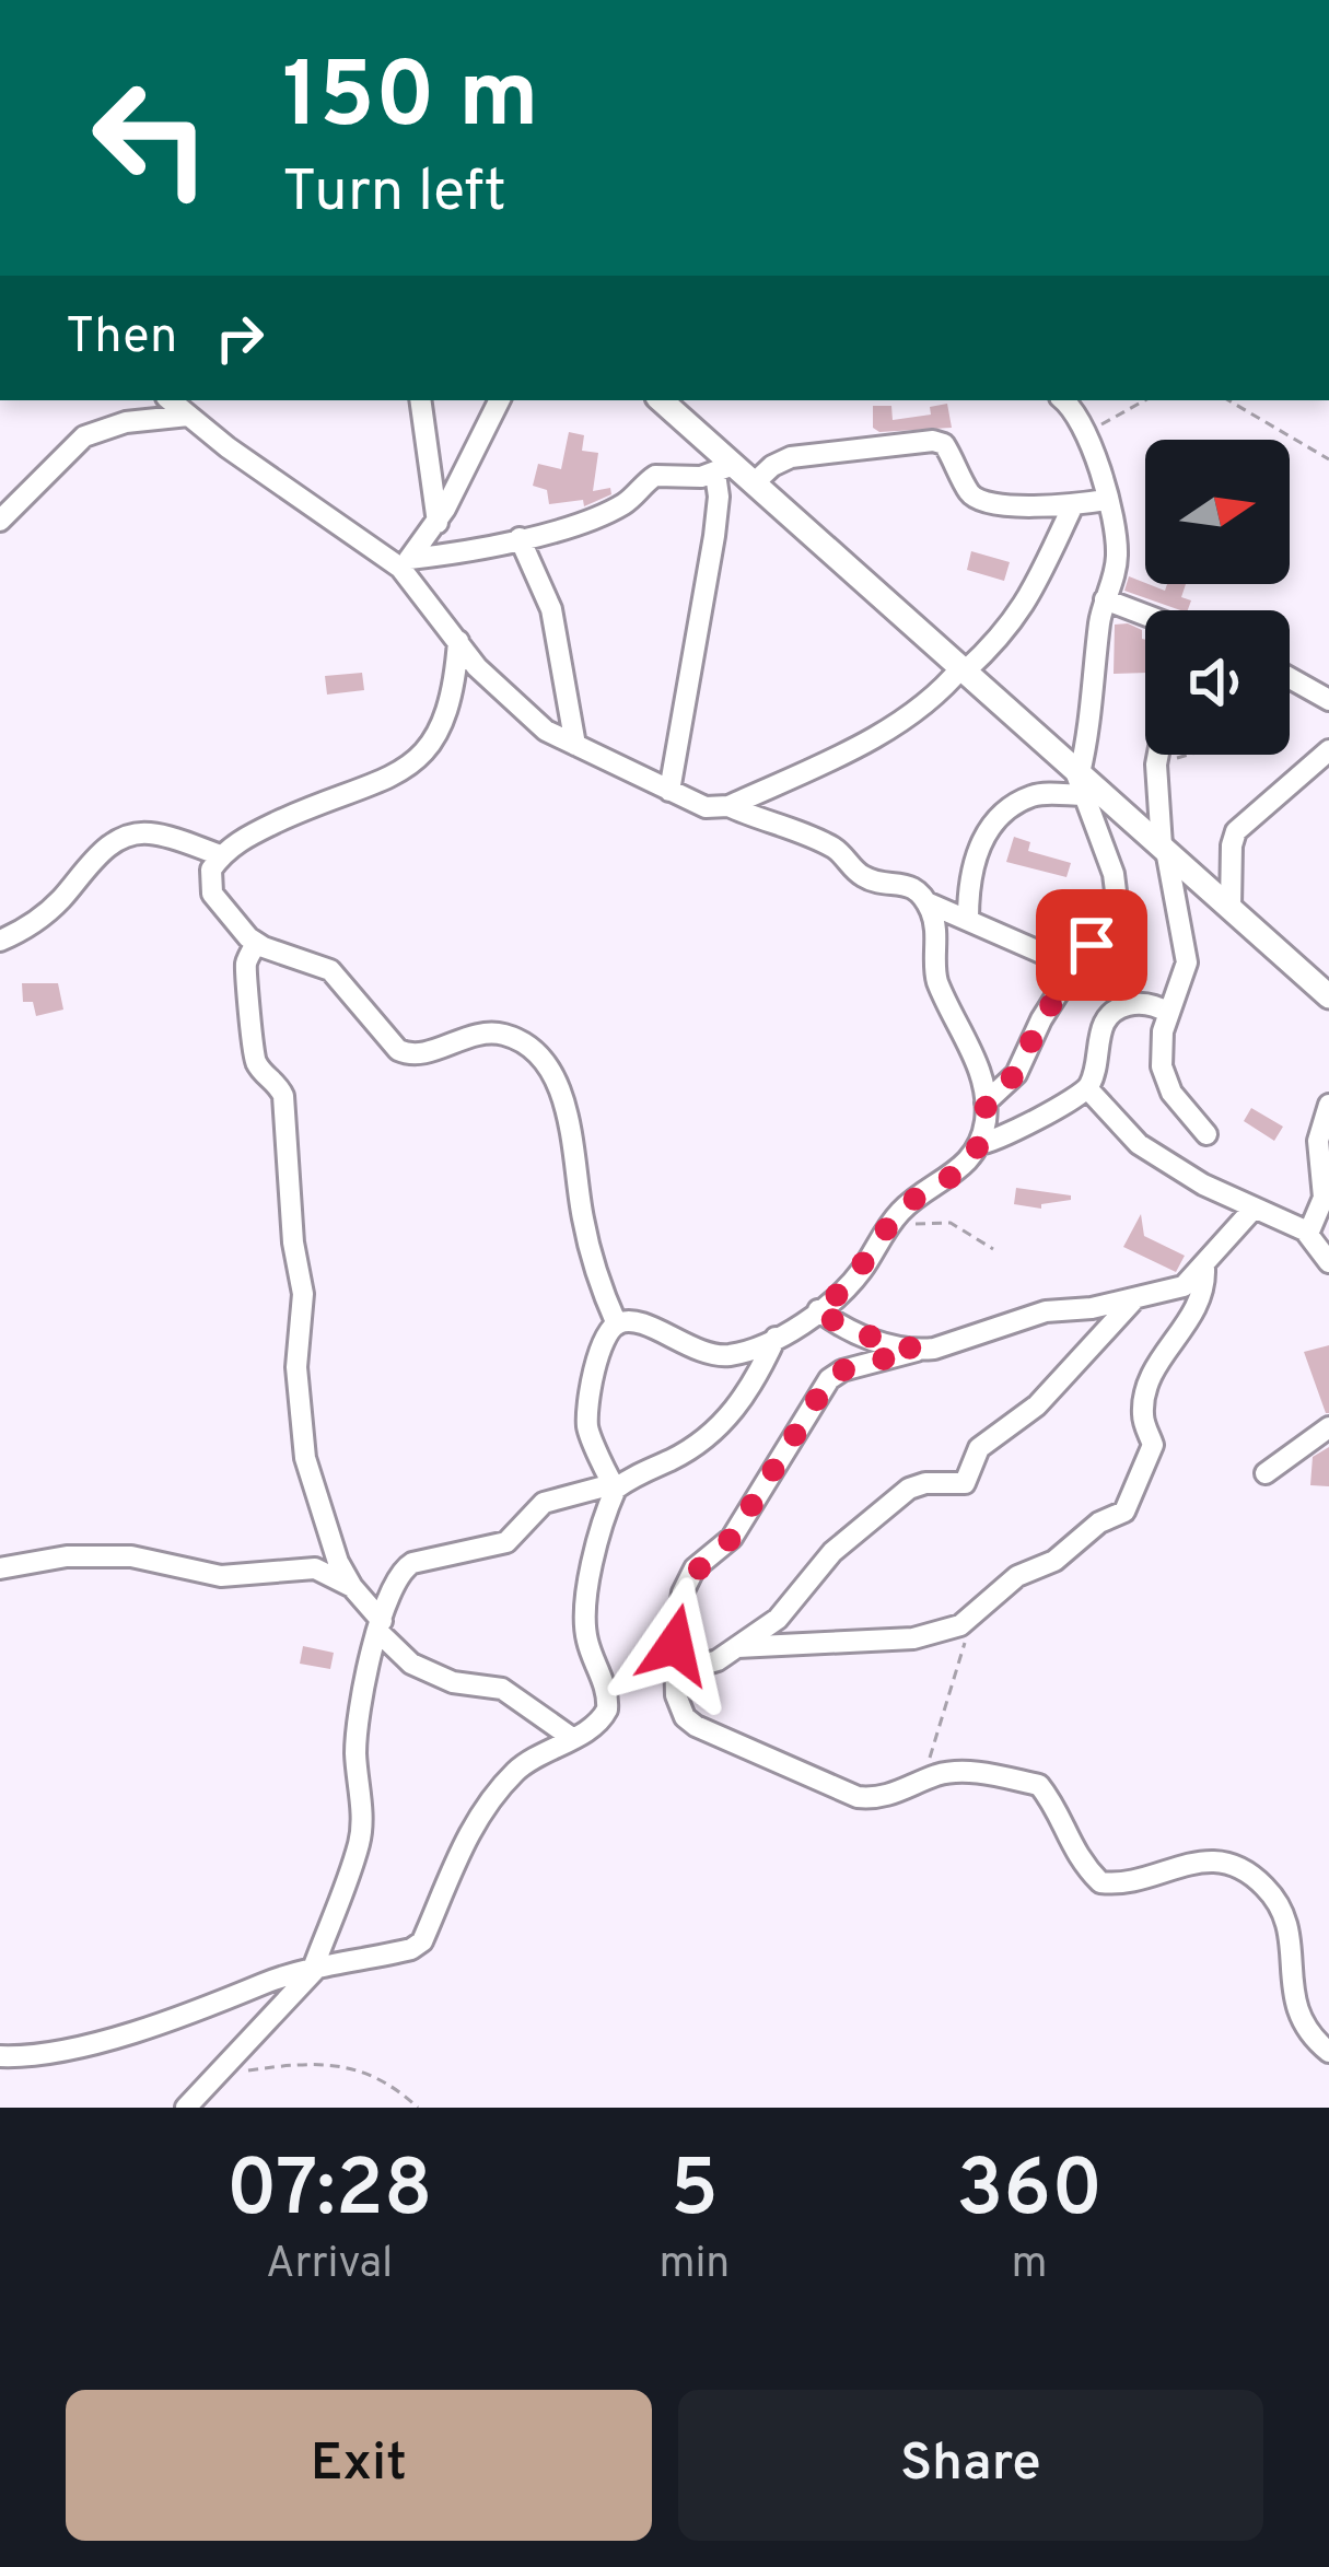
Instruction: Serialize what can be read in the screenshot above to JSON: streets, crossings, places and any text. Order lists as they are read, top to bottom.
{
  "north": "right",
  "page": {
    "turn": ["150 m", "Turn left"],
    "then": "Then",
    "eta": [
      "07:28",
      "Arrival",
      "5",
      "min",
      "360",
      "m"
    ],
    "buttons": ["Exit", "Share"]
  }
}
